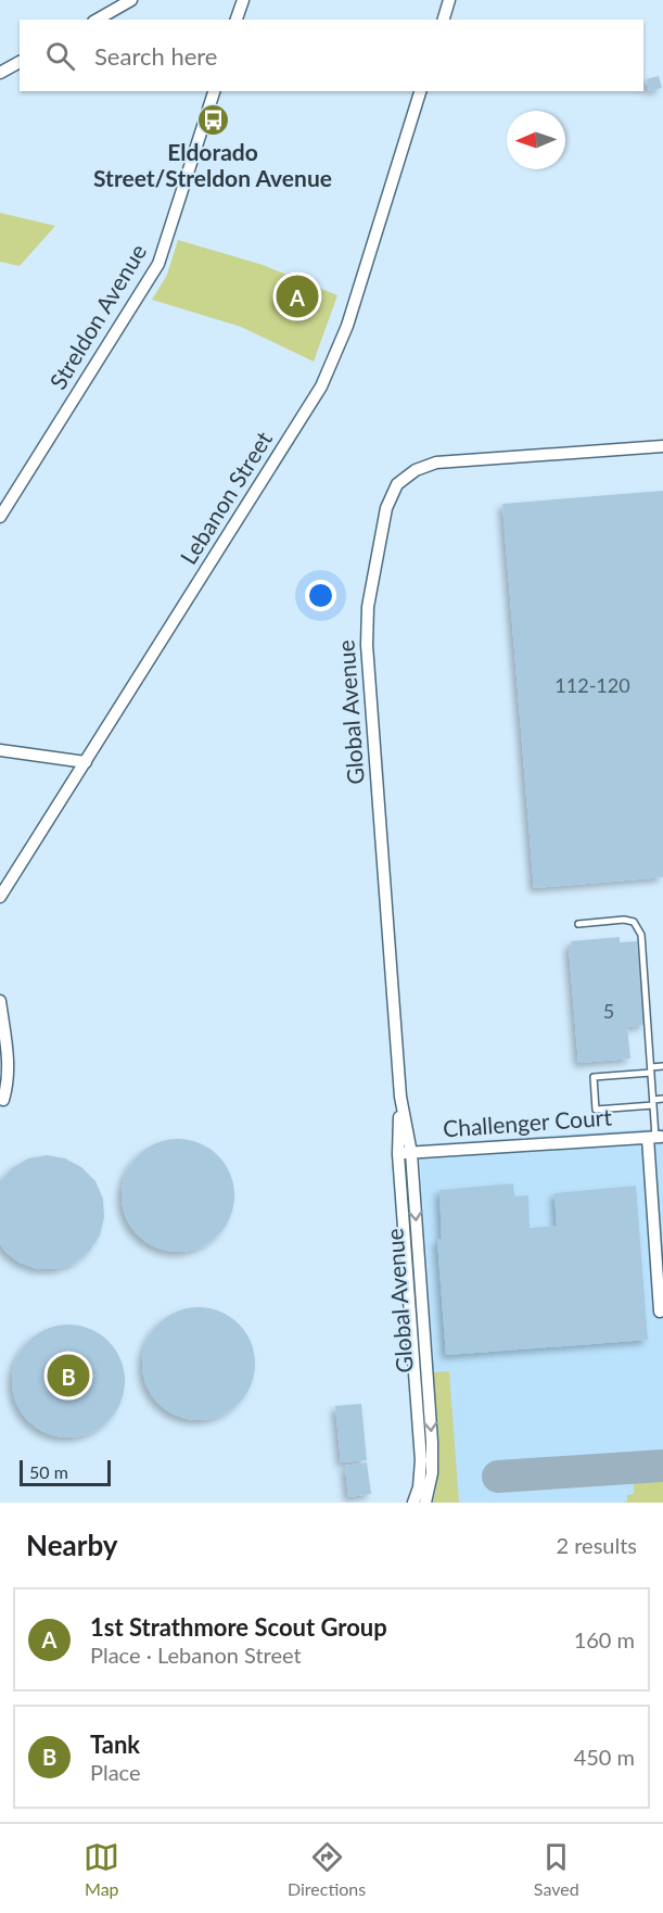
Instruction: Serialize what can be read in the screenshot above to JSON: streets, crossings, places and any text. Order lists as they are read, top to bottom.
{
  "streets": {
    "street": [
      "Streldon Avenue",
      "Lebanon Street",
      "Global Avenue",
      "Challenger Court"
    ]
  },
  "crossings": [
    ["Global Avenue", "Challenger Court"]
  ],
  "places": {
    "bus stop": ["Eldorado Street/Streldon Avenue"]
  },
  "house_numbers": ["112-120", "5"],
  "scale_bar": "50 m",
  "north": "left",
  "page": {
    "search": "Search here",
    "pins": ["A", "B"],
    "scale": "50 m",
    "heading": ["Nearby", "2 results"],
    "list": [
      {
        "mark": "A",
        "name": "1st Strathmore Scout Group",
        "note": "Place · Lebanon Street",
        "value": "160 m"
      },
      {
        "mark": "B",
        "name": "Tank",
        "note": "Place",
        "value": "450 m"
      }
    ],
    "nav": ["Map", "Directions", "Saved"]
  }
}
